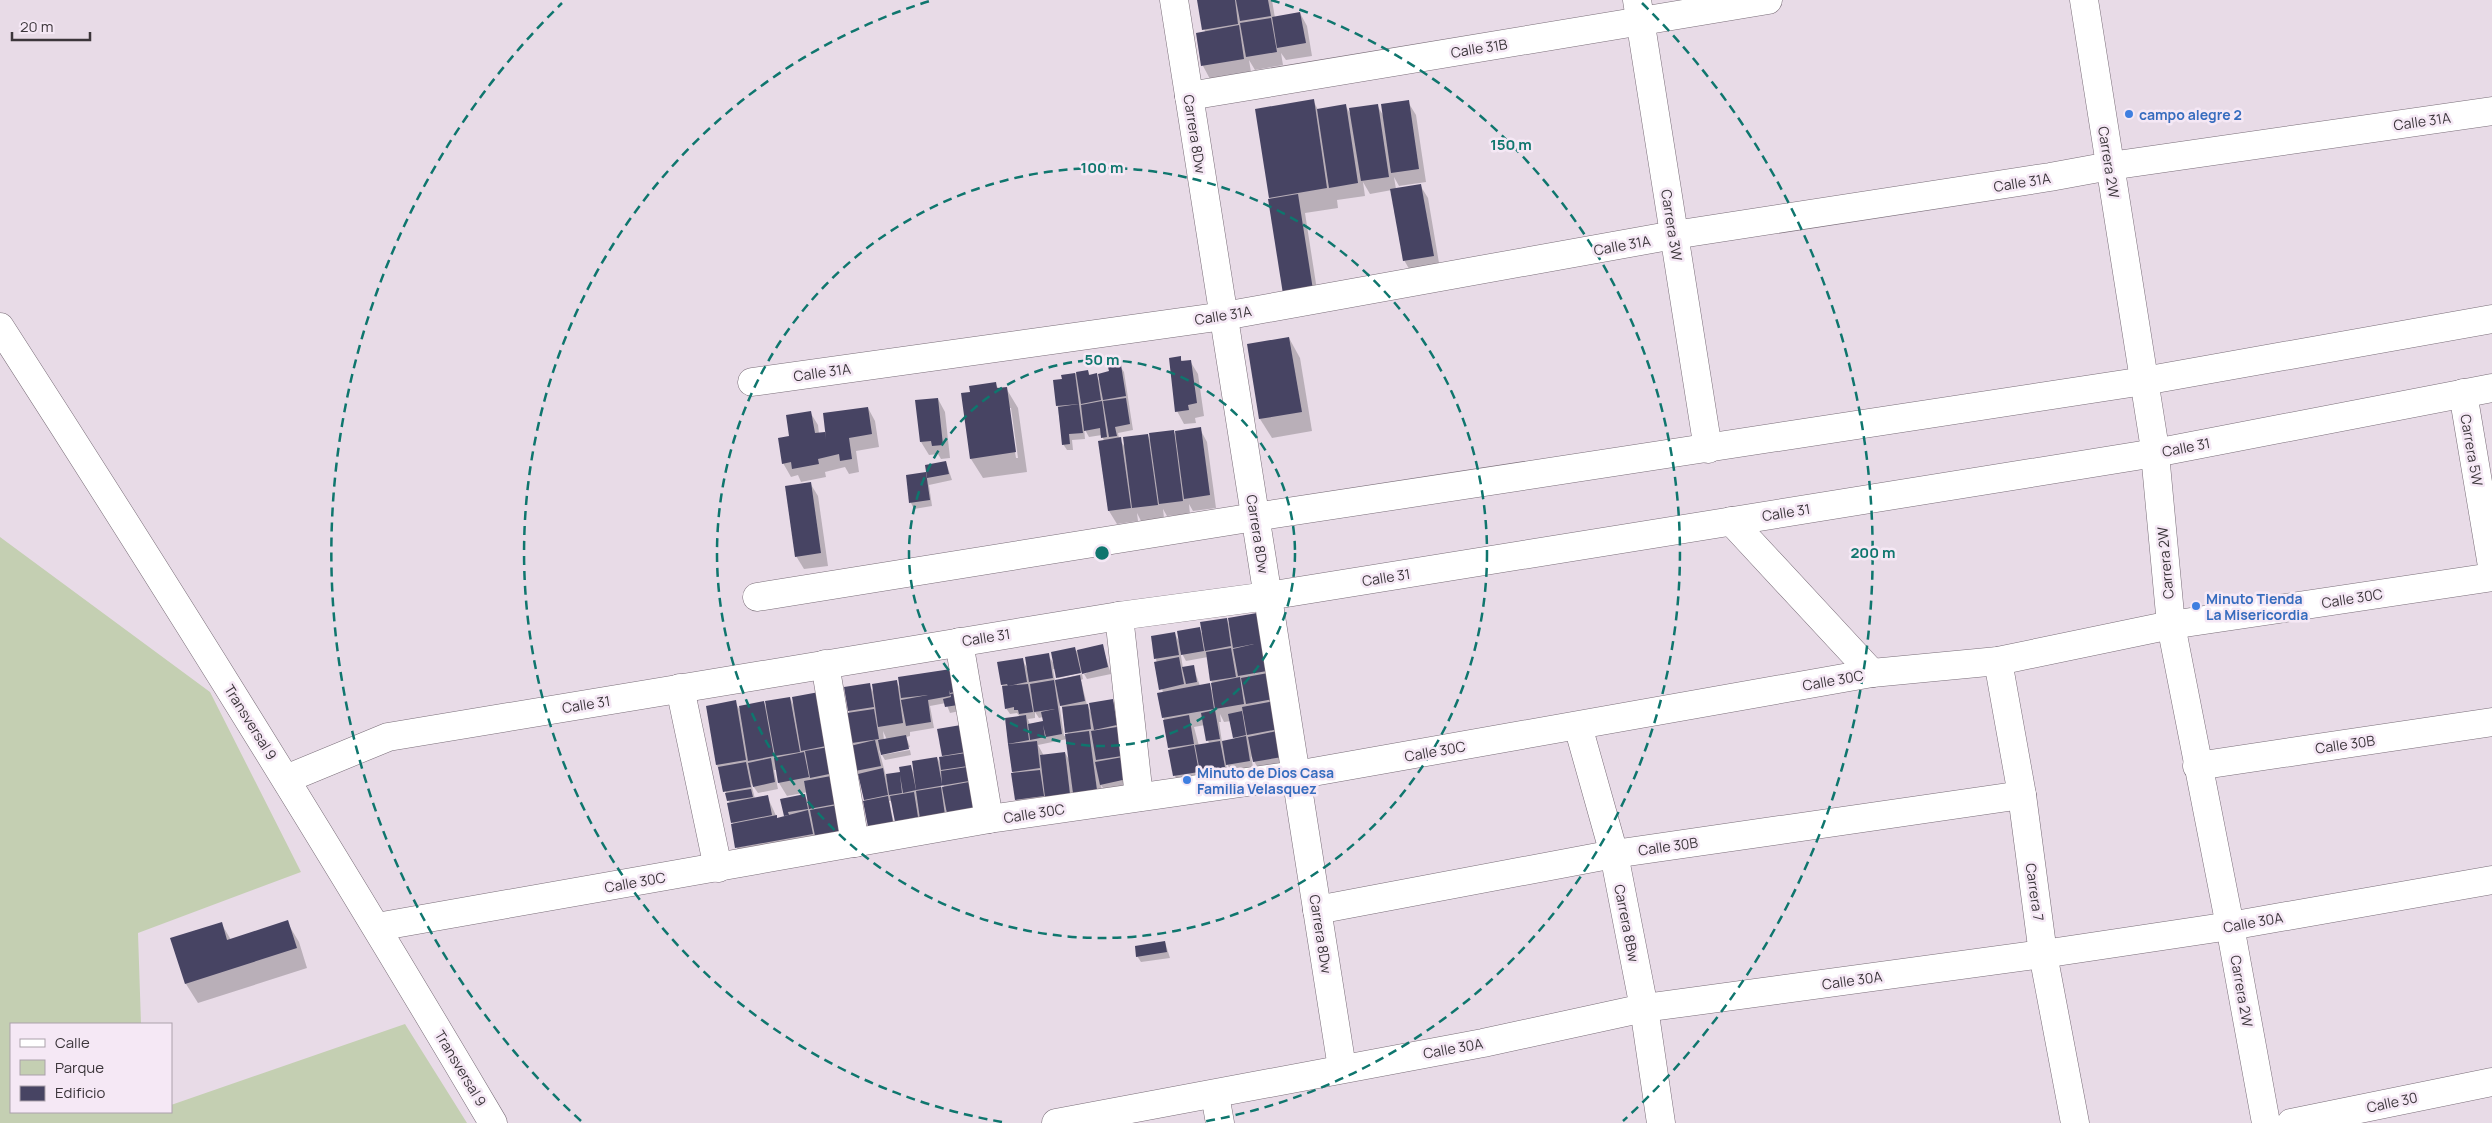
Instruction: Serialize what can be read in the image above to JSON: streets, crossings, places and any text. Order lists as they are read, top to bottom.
{
  "streets": {
    "street": [
      "Calle 31B",
      "Calle 31A",
      "Carrera 8Dw",
      "Carrera 2W",
      "Carrera 3W",
      "Calle 31",
      "Carrera 5W",
      "Calle 30C",
      "Transversal 9",
      "Calle 30B",
      "Carrera 7",
      "Calle 30A",
      "Carrera 8Bw",
      "Calle 30"
    ]
  },
  "crossings": [
    ["Calle 31B", "Carrera 8Dw"],
    ["Calle 31B", "Carrera 3W"],
    ["Calle 31A", "Carrera 8Dw"],
    ["Calle 31A", "Carrera 2W"],
    ["Calle 31A", "Carrera 3W"],
    ["Carrera 8Dw", "Calle 31"],
    ["Carrera 8Dw", "Calle 30C"],
    ["Carrera 8Dw", "Calle 30B"],
    ["Carrera 8Dw", "Calle 30A"],
    ["Carrera 2W", "Calle 31"],
    ["Carrera 2W", "Calle 30C"],
    ["Carrera 2W", "Calle 30B"],
    ["Carrera 2W", "Calle 30A"],
    ["Calle 31", "Carrera 5W"],
    ["Calle 31", "Transversal 9"],
    ["Calle 30C", "Transversal 9"],
    ["Calle 30C", "Carrera 7"],
    ["Calle 30C", "Carrera 8Bw"],
    ["Calle 30B", "Carrera 7"],
    ["Calle 30B", "Carrera 8Bw"],
    ["Carrera 7", "Calle 30A"],
    ["Calle 30A", "Carrera 8Bw"]
  ],
  "places": ["campo alegre 2", "Minuto Tienda La Misericordia", "Minuto de Dios Casa Familia Velasquez"],
  "legend": ["Calle", "Parque", "Edificio"],
  "scale_bar": "20 m",
  "rings": [
    "150 m",
    "100 m",
    "50 m",
    "200 m"
  ]
}
